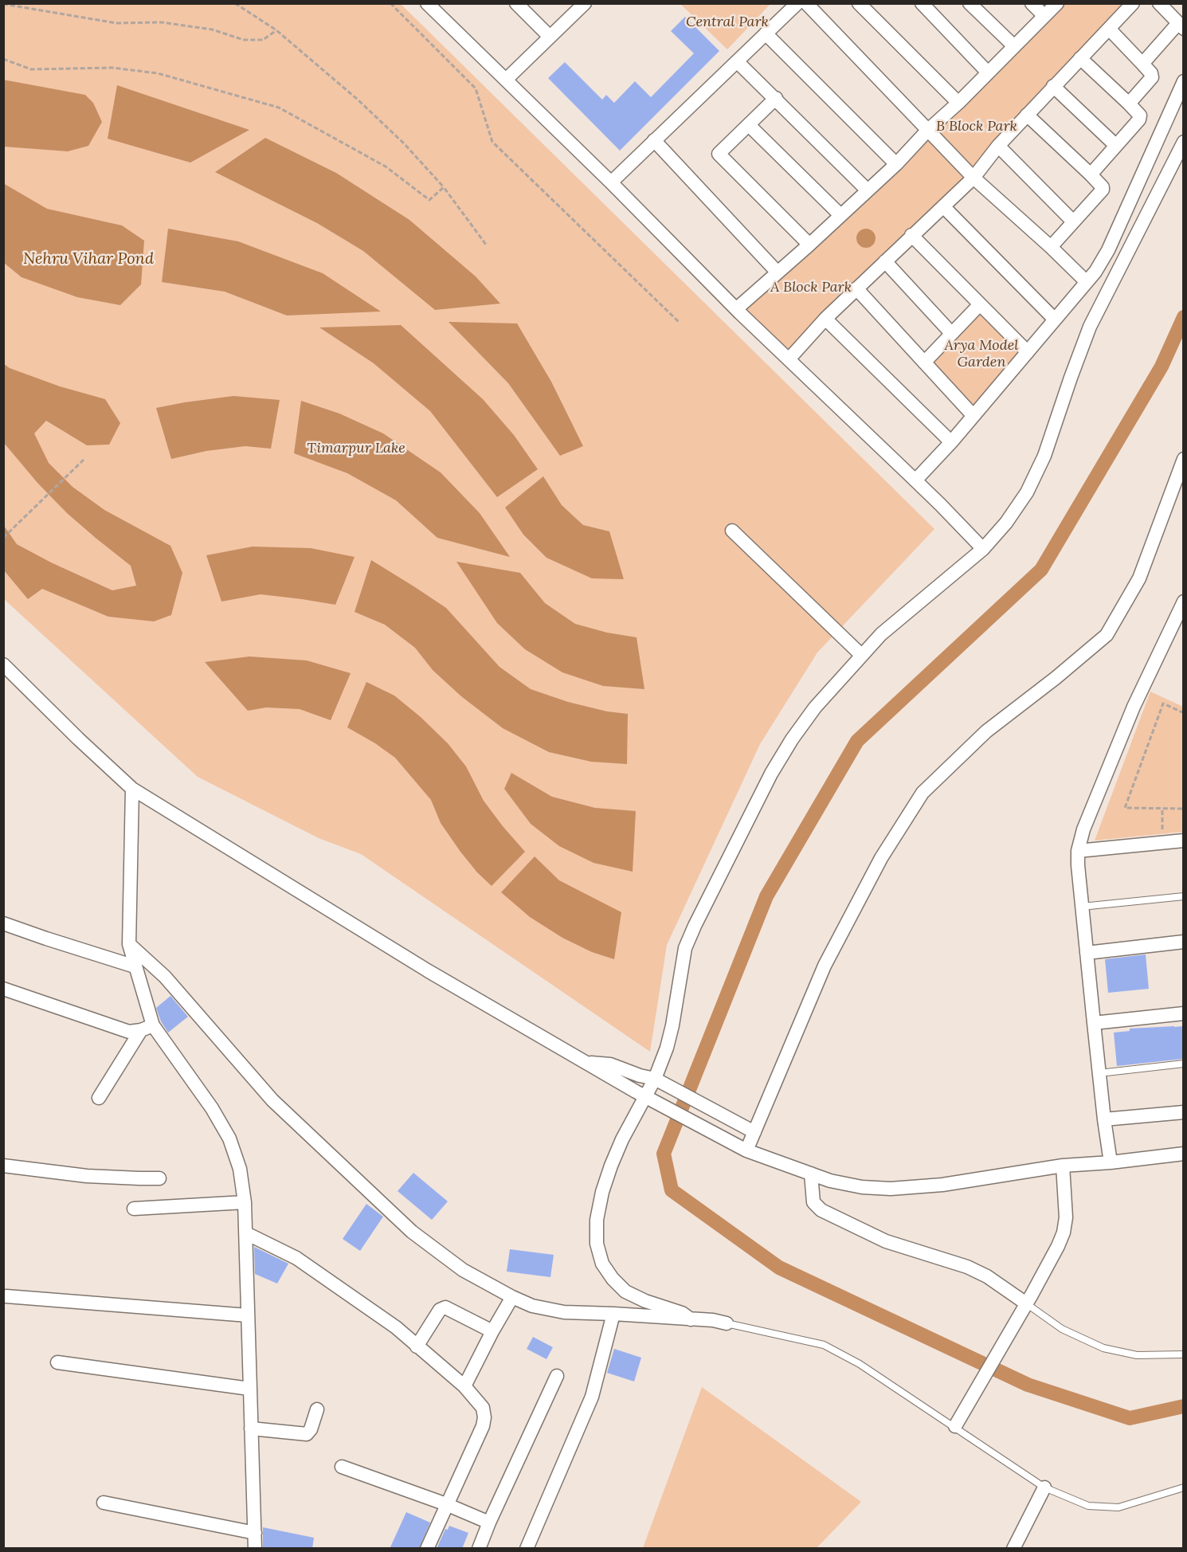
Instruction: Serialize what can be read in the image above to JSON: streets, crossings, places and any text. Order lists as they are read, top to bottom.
{
  "water": ["Nehru Vihar Pond"],
  "parks": [
    "Central Park",
    "B Block Park",
    "A Block Park",
    "Arya Model Garden",
    "Timarpur Lake"
  ]
}
